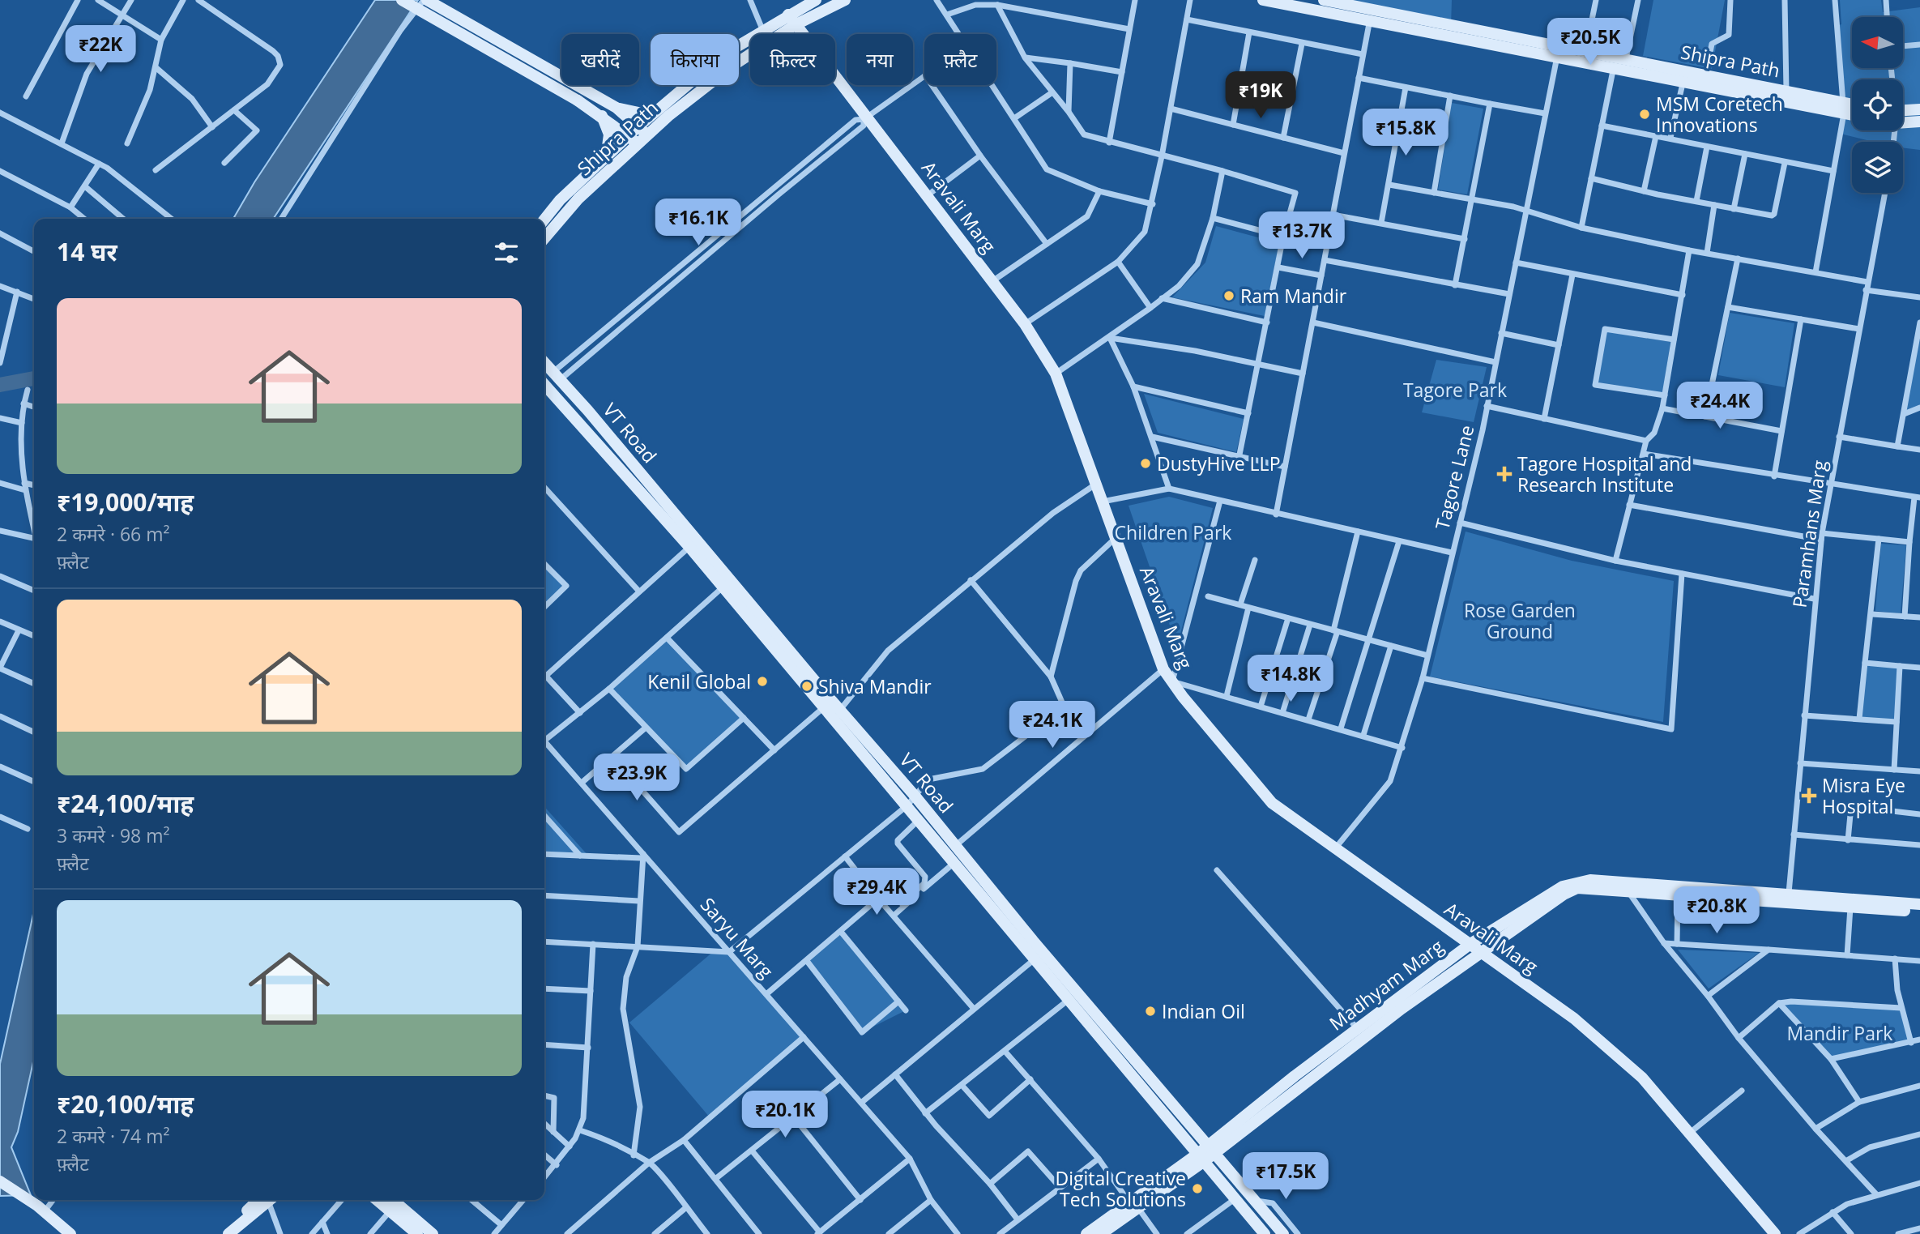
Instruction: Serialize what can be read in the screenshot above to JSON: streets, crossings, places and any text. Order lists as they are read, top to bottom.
{
  "streets": {
    "street": [
      "Shipra Path",
      "Aravali Marg",
      "VT Road",
      "Tagore Lane",
      "Paramhans Marg",
      "Saryu Marg",
      "Madhyam Marg"
    ]
  },
  "crossings": [
    ["Shipra Path", "Aravali Marg"],
    ["Shipra Path", "Tagore Lane"],
    ["Aravali Marg", "Tagore Lane"],
    ["Aravali Marg", "Madhyam Marg"],
    ["VT Road", "Madhyam Marg"],
    ["Paramhans Marg", "Madhyam Marg"]
  ],
  "parks": [
    "Tagore Park",
    "Children Park",
    "Rose Garden Ground",
    "Mandir Park"
  ],
  "places": {
    "other": [
      "MSM Coretech Innovations",
      "Ram Mandir",
      "DustyHive LLP",
      "Kenil Global",
      "Shiva Mandir",
      "Indian Oil",
      "Digital Creative Tech Solutions"
    ],
    "health": ["Tagore Hospital and Research Institute", "Misra Eye Hospital"]
  },
  "north": "left",
  "page": {
    "price": [
      "₹20.5K",
      "₹22K",
      "₹19K",
      "₹15.8K",
      "₹16.1K",
      "₹13.7K",
      "₹24.4K",
      "₹14.8K",
      "₹24.1K",
      "₹23.9K",
      "₹29.4K",
      "₹20.8K",
      "₹20.1K",
      "₹17.5K"
    ],
    "chip": [
      "खरीदें",
      "किराया",
      "फ़िल्टर",
      "नया",
      "फ़्लैट"
    ],
    "heading": "14 घर",
    "list": [
      {
        "name": "₹19,000/माह",
        "note": "2 कमरे · 66 m² · फ़्लैट"
      },
      {
        "name": "₹24,100/माह",
        "note": "3 कमरे · 98 m² · फ़्लैट"
      },
      {
        "name": "₹20,100/माह",
        "note": "2 कमरे · 74 m² · फ़्लैट"
      }
    ]
  }
}
